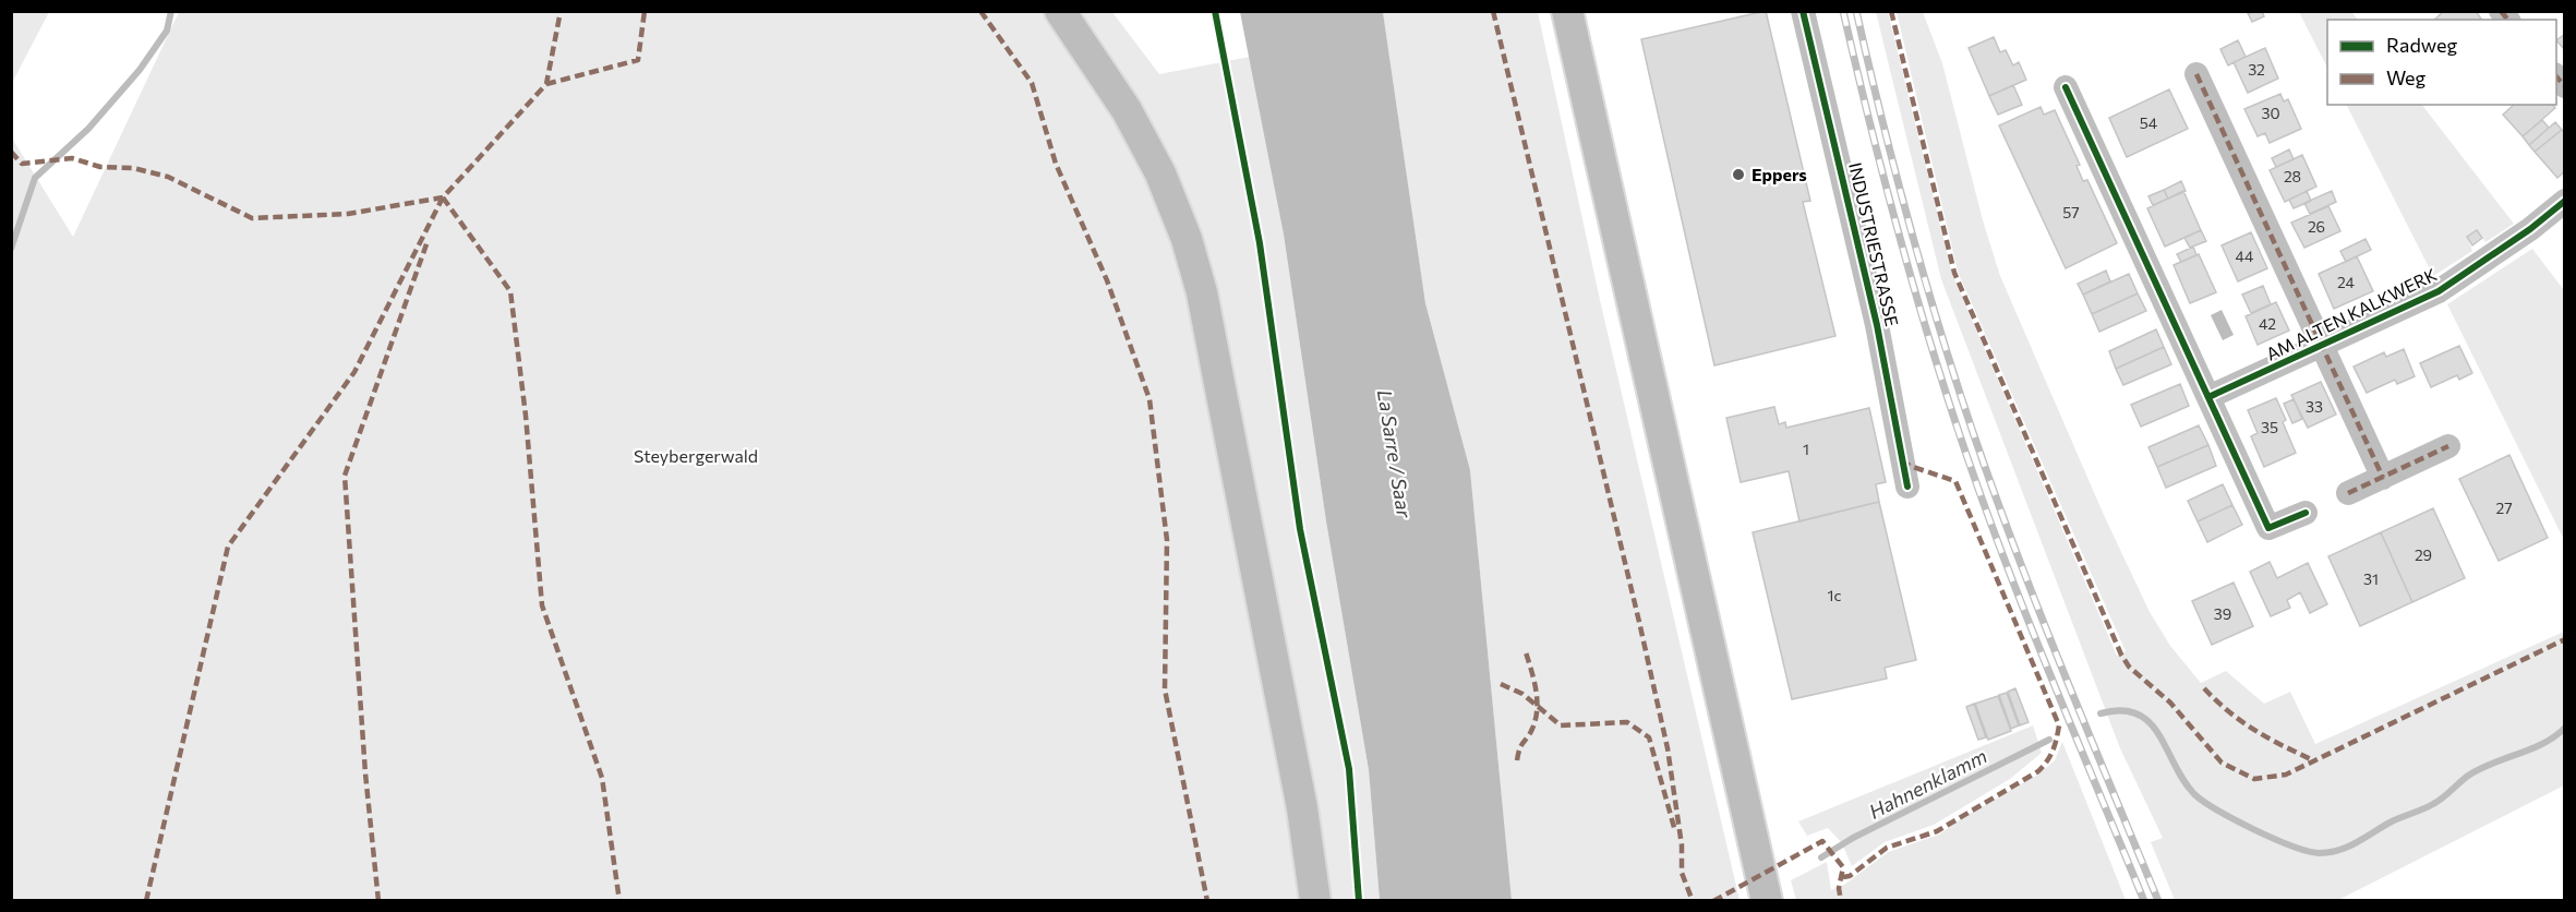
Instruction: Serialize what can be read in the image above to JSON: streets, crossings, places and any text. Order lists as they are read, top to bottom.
{
  "streets": {
    "street": ["INDUSTRIESTRASSE", "AM ALTEN KALKWERK"]
  },
  "water": ["La Sarre / Saar", "Hahnenklamm"],
  "parks": ["Steybergerwald"],
  "places": ["Eppers"],
  "house_numbers": [
    "32",
    "30",
    "54",
    "28",
    "57",
    "26",
    "44",
    "24",
    "42",
    "33",
    "35",
    "1",
    "27",
    "29",
    "31",
    "1c",
    "39"
  ],
  "legend": ["Radweg", "Weg"]
}
